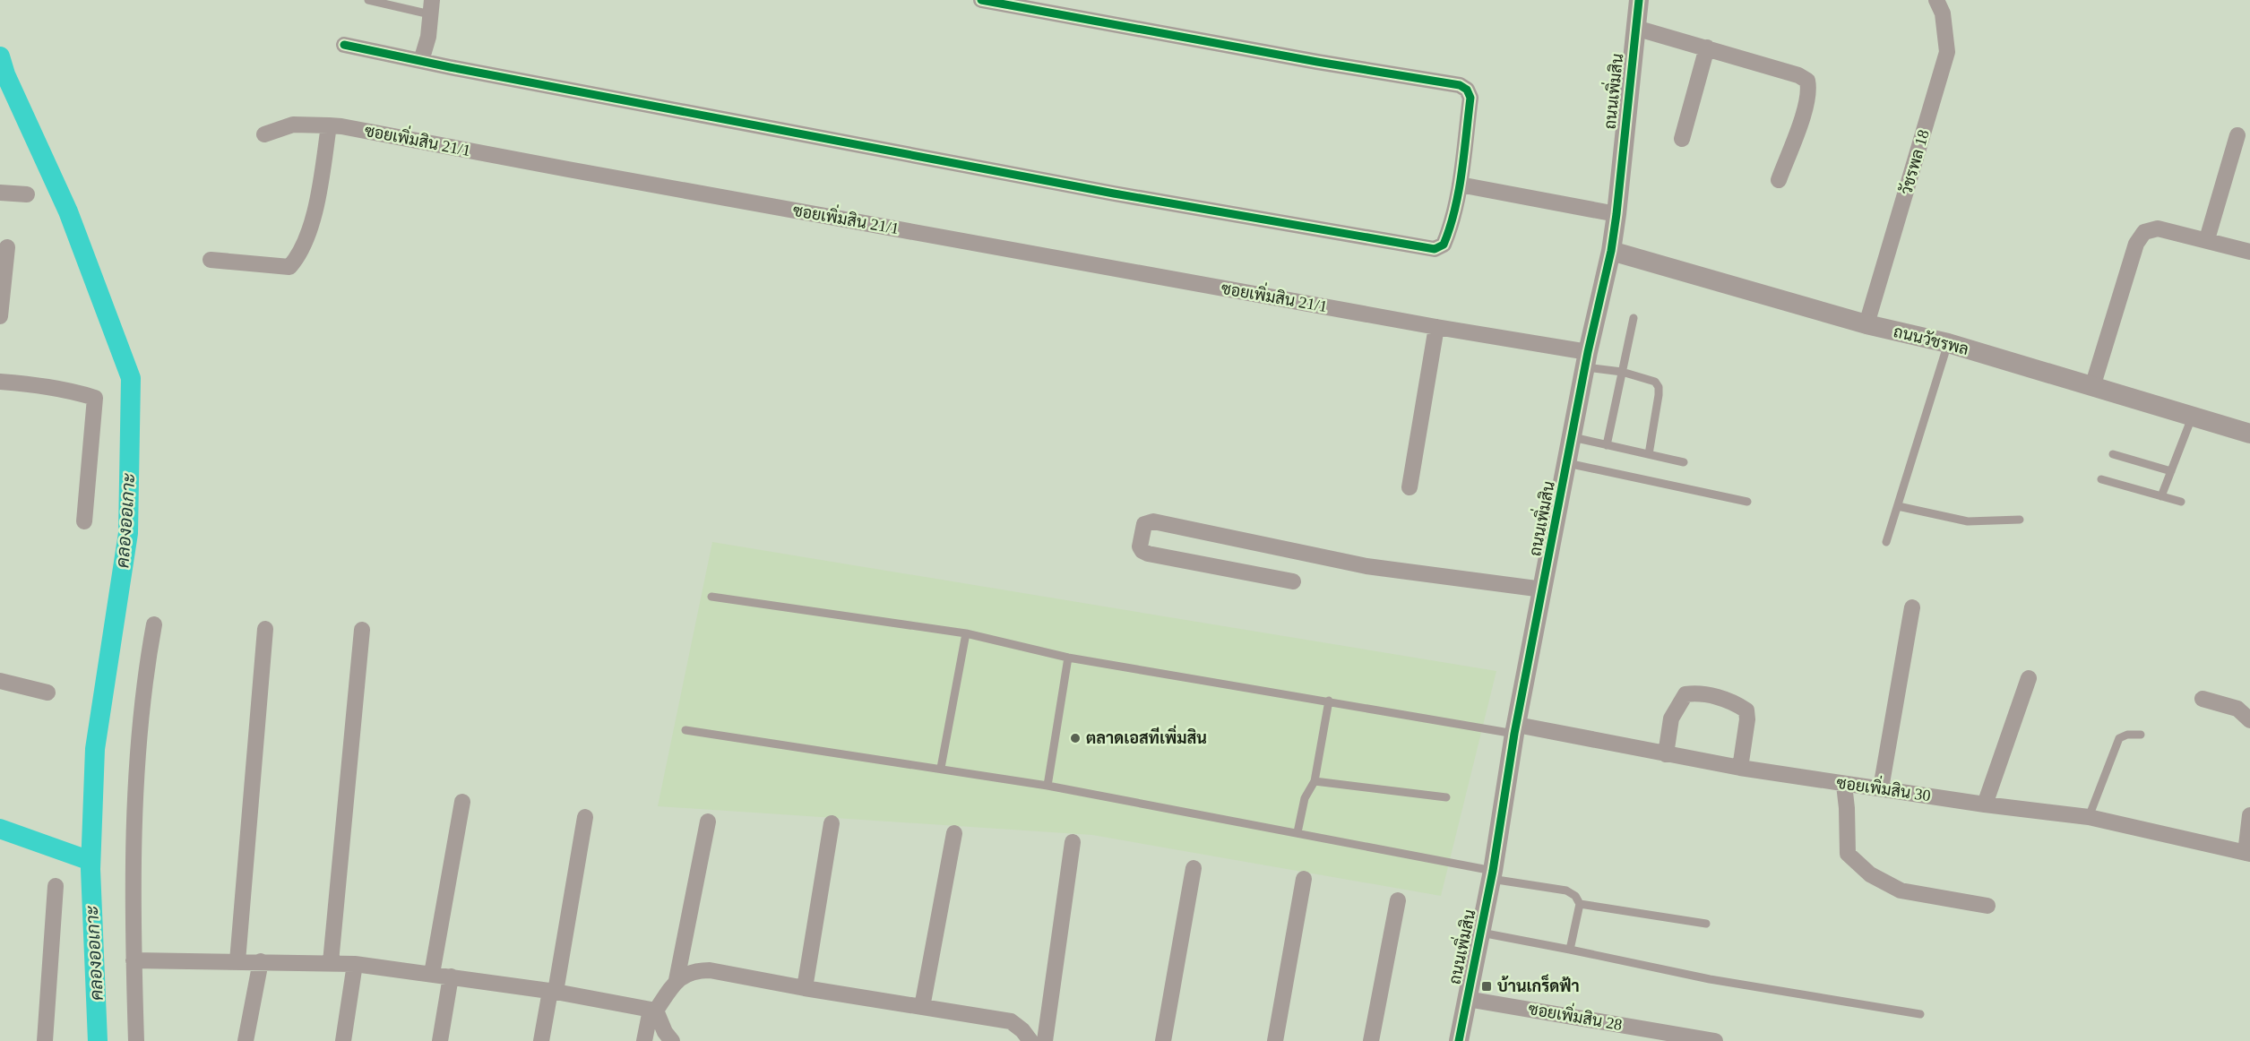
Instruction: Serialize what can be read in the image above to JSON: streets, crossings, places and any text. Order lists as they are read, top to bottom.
{
  "streets": {
    "street": [
      "ถนนเพิ่มสิน",
      "ซอยเพิ่มสิน 21/1",
      "วัชรพล 18",
      "ถนนวัชรพล",
      "ซอยเพิ่มสิน 30",
      "ซอยเพิ่มสิน 28"
    ]
  },
  "crossings": [
    ["ถนนเพิ่มสิน", "ซอยเพิ่มสิน 21/1"],
    ["ถนนเพิ่มสิน", "ถนนวัชรพล"],
    ["ถนนเพิ่มสิน", "ซอยเพิ่มสิน 30"],
    ["ถนนเพิ่มสิน", "ซอยเพิ่มสิน 28"],
    ["วัชรพล 18", "ถนนวัชรพล"]
  ],
  "water": ["คลองออเกาะ"],
  "places": {
    "other": ["ตลาดเอสทีเพิ่มสิน"],
    "transit": ["บ้านเกร็ดฟ้า"]
  }
}
